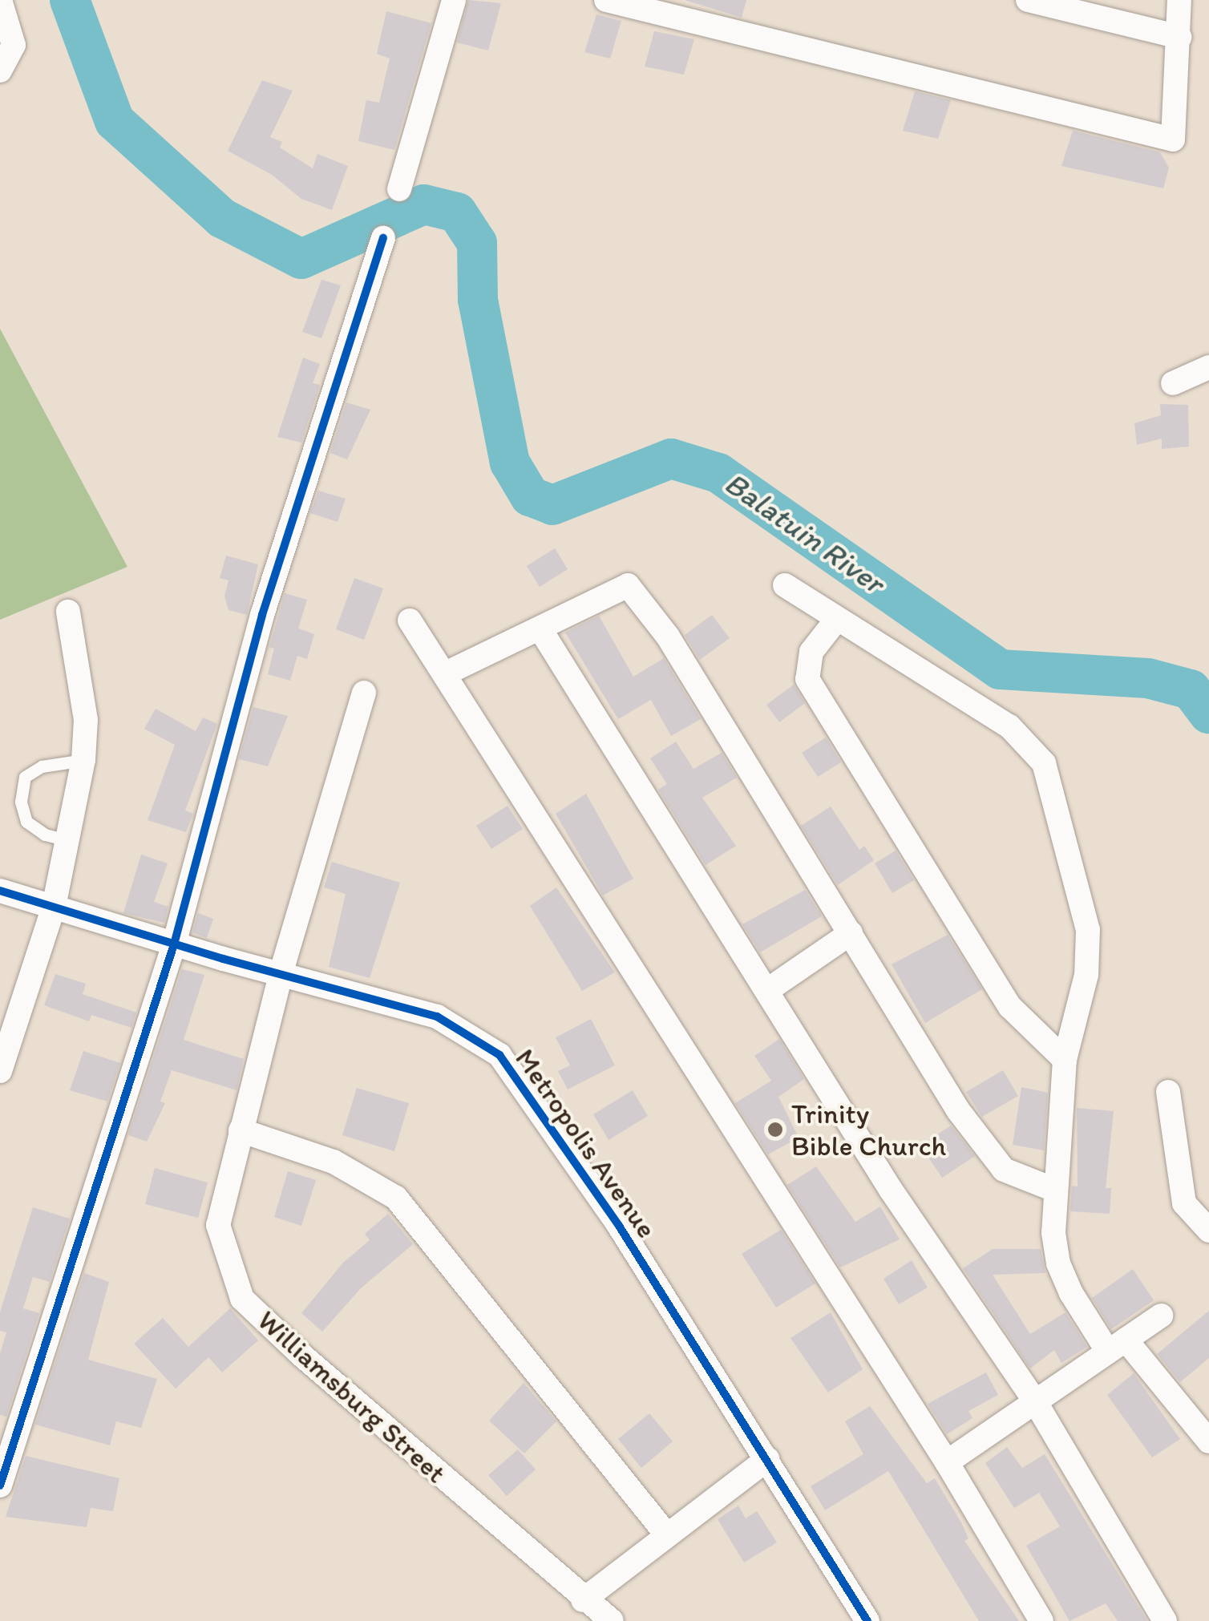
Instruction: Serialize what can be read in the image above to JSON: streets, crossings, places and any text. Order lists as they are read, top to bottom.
{
  "streets": {
    "street": ["Metropolis Avenue", "Williamsburg Street"]
  },
  "crossings": [
    ["Metropolis Avenue", "Williamsburg Street"]
  ],
  "water": ["Balatuin River"],
  "places": ["Trinity Bible Church"]
}
